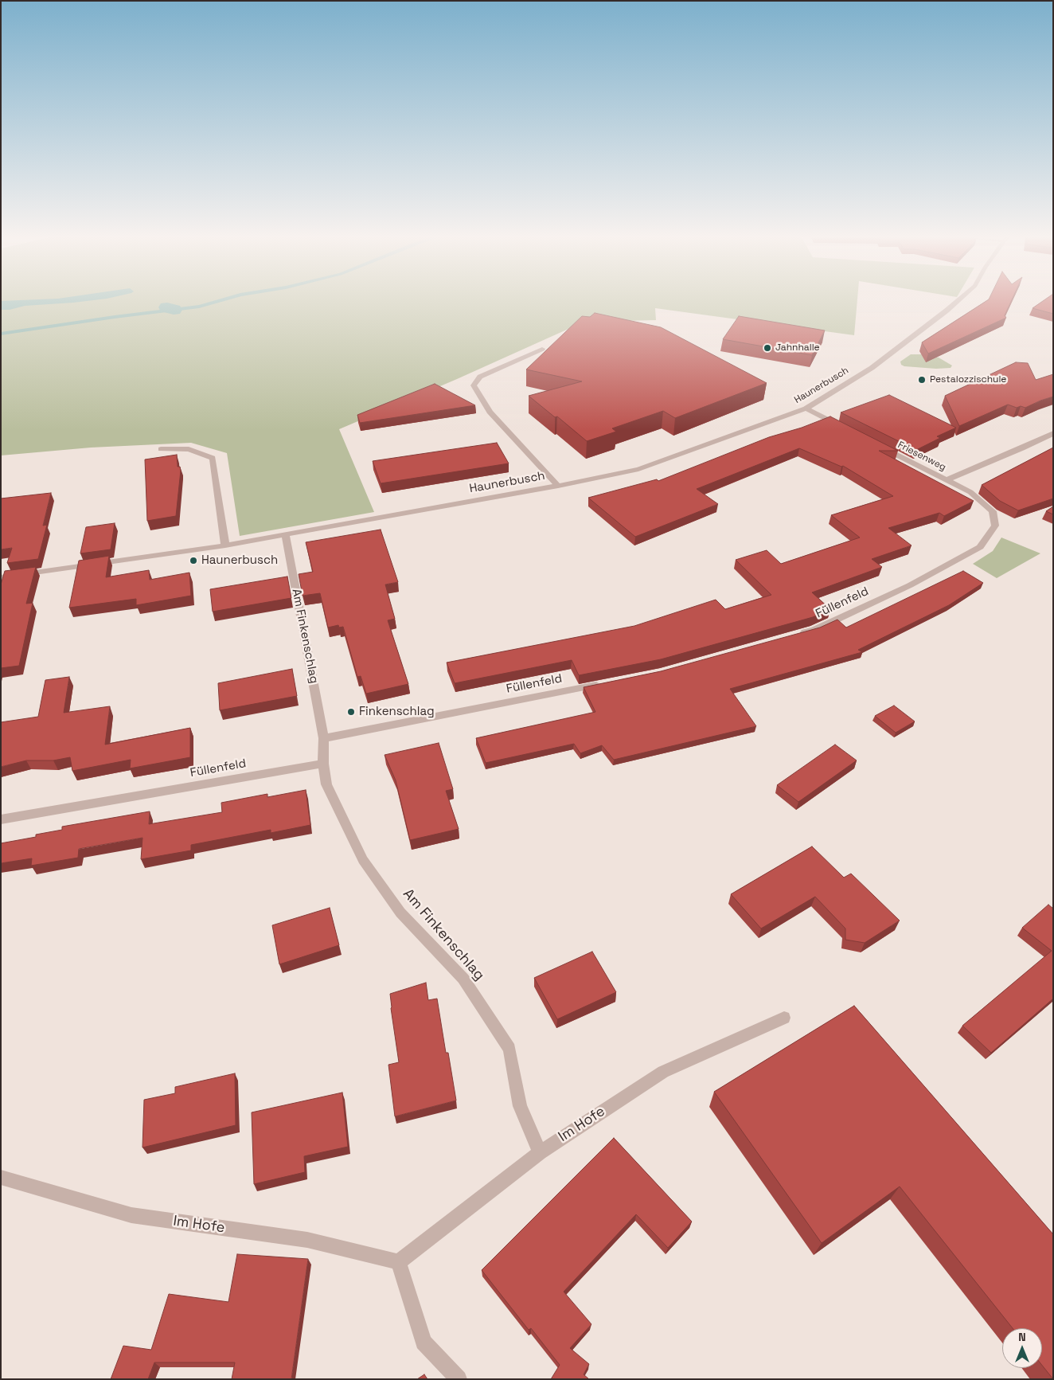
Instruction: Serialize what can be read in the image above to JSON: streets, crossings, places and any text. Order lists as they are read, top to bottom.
{
  "streets": {
    "street": [
      "Haunerbusch",
      "Friesenweg",
      "Füllenfeld",
      "Am Finkenschlag",
      "Im Hofe"
    ]
  },
  "crossings": [
    ["Haunerbusch", "Am Finkenschlag"],
    ["Friesenweg", "Füllenfeld"],
    ["Füllenfeld", "Am Finkenschlag"],
    ["Am Finkenschlag", "Im Hofe"]
  ],
  "places": [
    "Jahnhalle",
    "Pestalozzischule",
    "Haunerbusch",
    "Finkenschlag"
  ],
  "north": "top"
}
